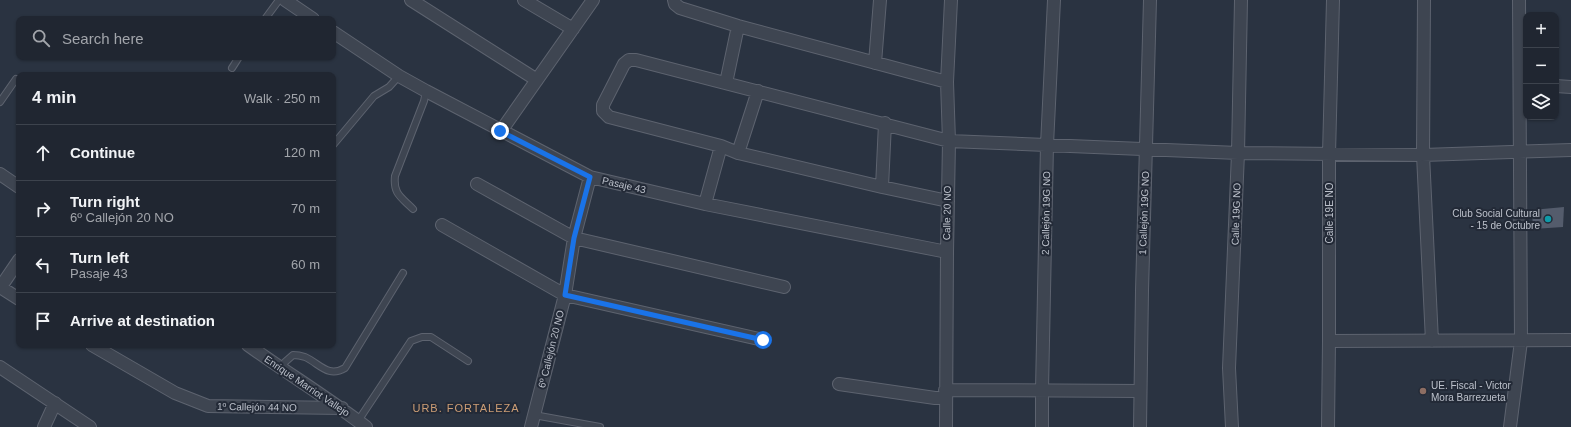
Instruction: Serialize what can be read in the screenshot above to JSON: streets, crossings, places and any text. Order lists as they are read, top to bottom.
{
  "streets": {
    "street": [
      "Pasaje 43",
      "Calle 20 NO",
      "2 Callejón 19G NO",
      "1 Callejón 19G NO",
      "Calle 19E NO",
      "Calle 19G NO",
      "6º Callejón 20 NO",
      "Enrique Marriot Vallejo",
      "1º Callejón 44 NO"
    ]
  },
  "crossings": [
    ["Pasaje 43", "Calle 20 NO"],
    ["Pasaje 43", "6º Callejón 20 NO"],
    ["Enrique Marriot Vallejo", "1º Callejón 44 NO"]
  ],
  "districts": ["URB. FORTALEZA"],
  "places": ["Club Social Cultural - 15 de Octubre", "UE. Fiscal - Victor Mora Barrezueta"],
  "page": {
    "map_buttons": ["+", "−"],
    "search": "Search here",
    "heading": ["4 min", "Walk · 250 m"],
    "list": [
      ["Continue", "120 m"],
      ["Turn right", "6º Callejón 20 NO", "70 m"],
      ["Turn left", "Pasaje 43", "60 m"],
      "Arrive at destination"
    ]
  }
}
